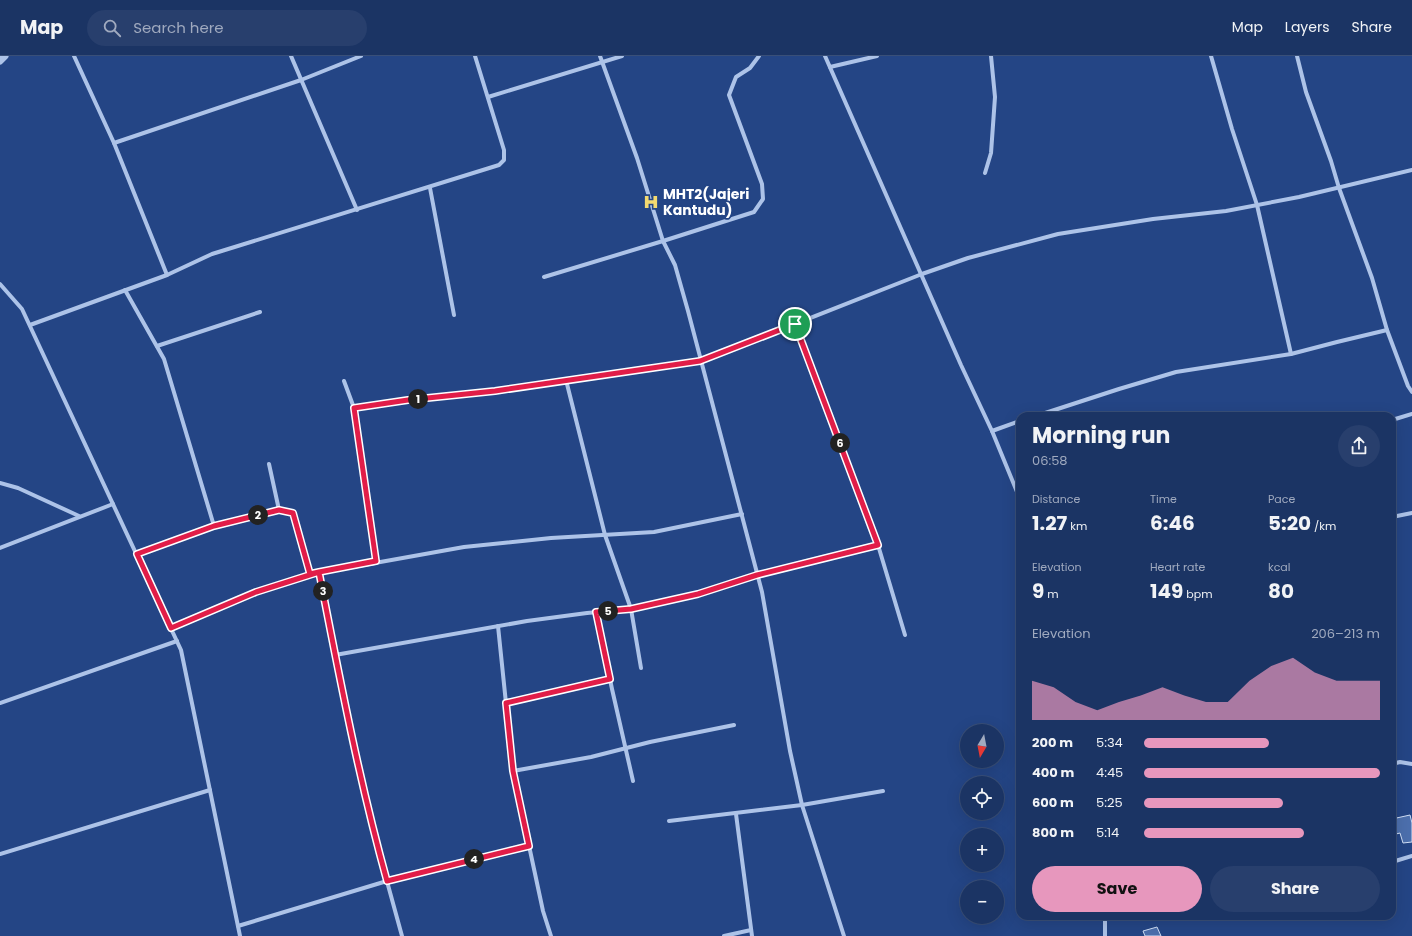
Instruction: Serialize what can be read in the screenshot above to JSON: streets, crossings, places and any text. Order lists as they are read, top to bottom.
{
  "places": {
    "hospital": ["MHT2(Jajeri Kantudu)"]
  },
  "north": "bottom",
  "page": {
    "header": "Map",
    "search": "Search here",
    "nav": ["Map", "Layers", "Share"],
    "pins": [
      "1",
      "6",
      "2",
      "3",
      "5",
      "4"
    ],
    "heading": ["Morning run", "06:58"],
    "stats": [
      ["Distance", "1.27 km"],
      ["Time", "6:46"],
      ["Pace", "5:20 /km"],
      ["Elevation", "9 m"],
      ["Heart rate", "149 bpm"],
      ["kcal", "80"]
    ],
    "chart": ["Elevation", "206–213 m"],
    "map_buttons": ["+", "−"],
    "list": [
      {
        "name": "200 m",
        "note": "5:34"
      },
      {
        "name": "400 m",
        "note": "4:45"
      },
      {
        "name": "600 m",
        "note": "5:25"
      },
      {
        "name": "800 m",
        "note": "5:14"
      }
    ],
    "buttons": ["Save", "Share"]
  }
}
